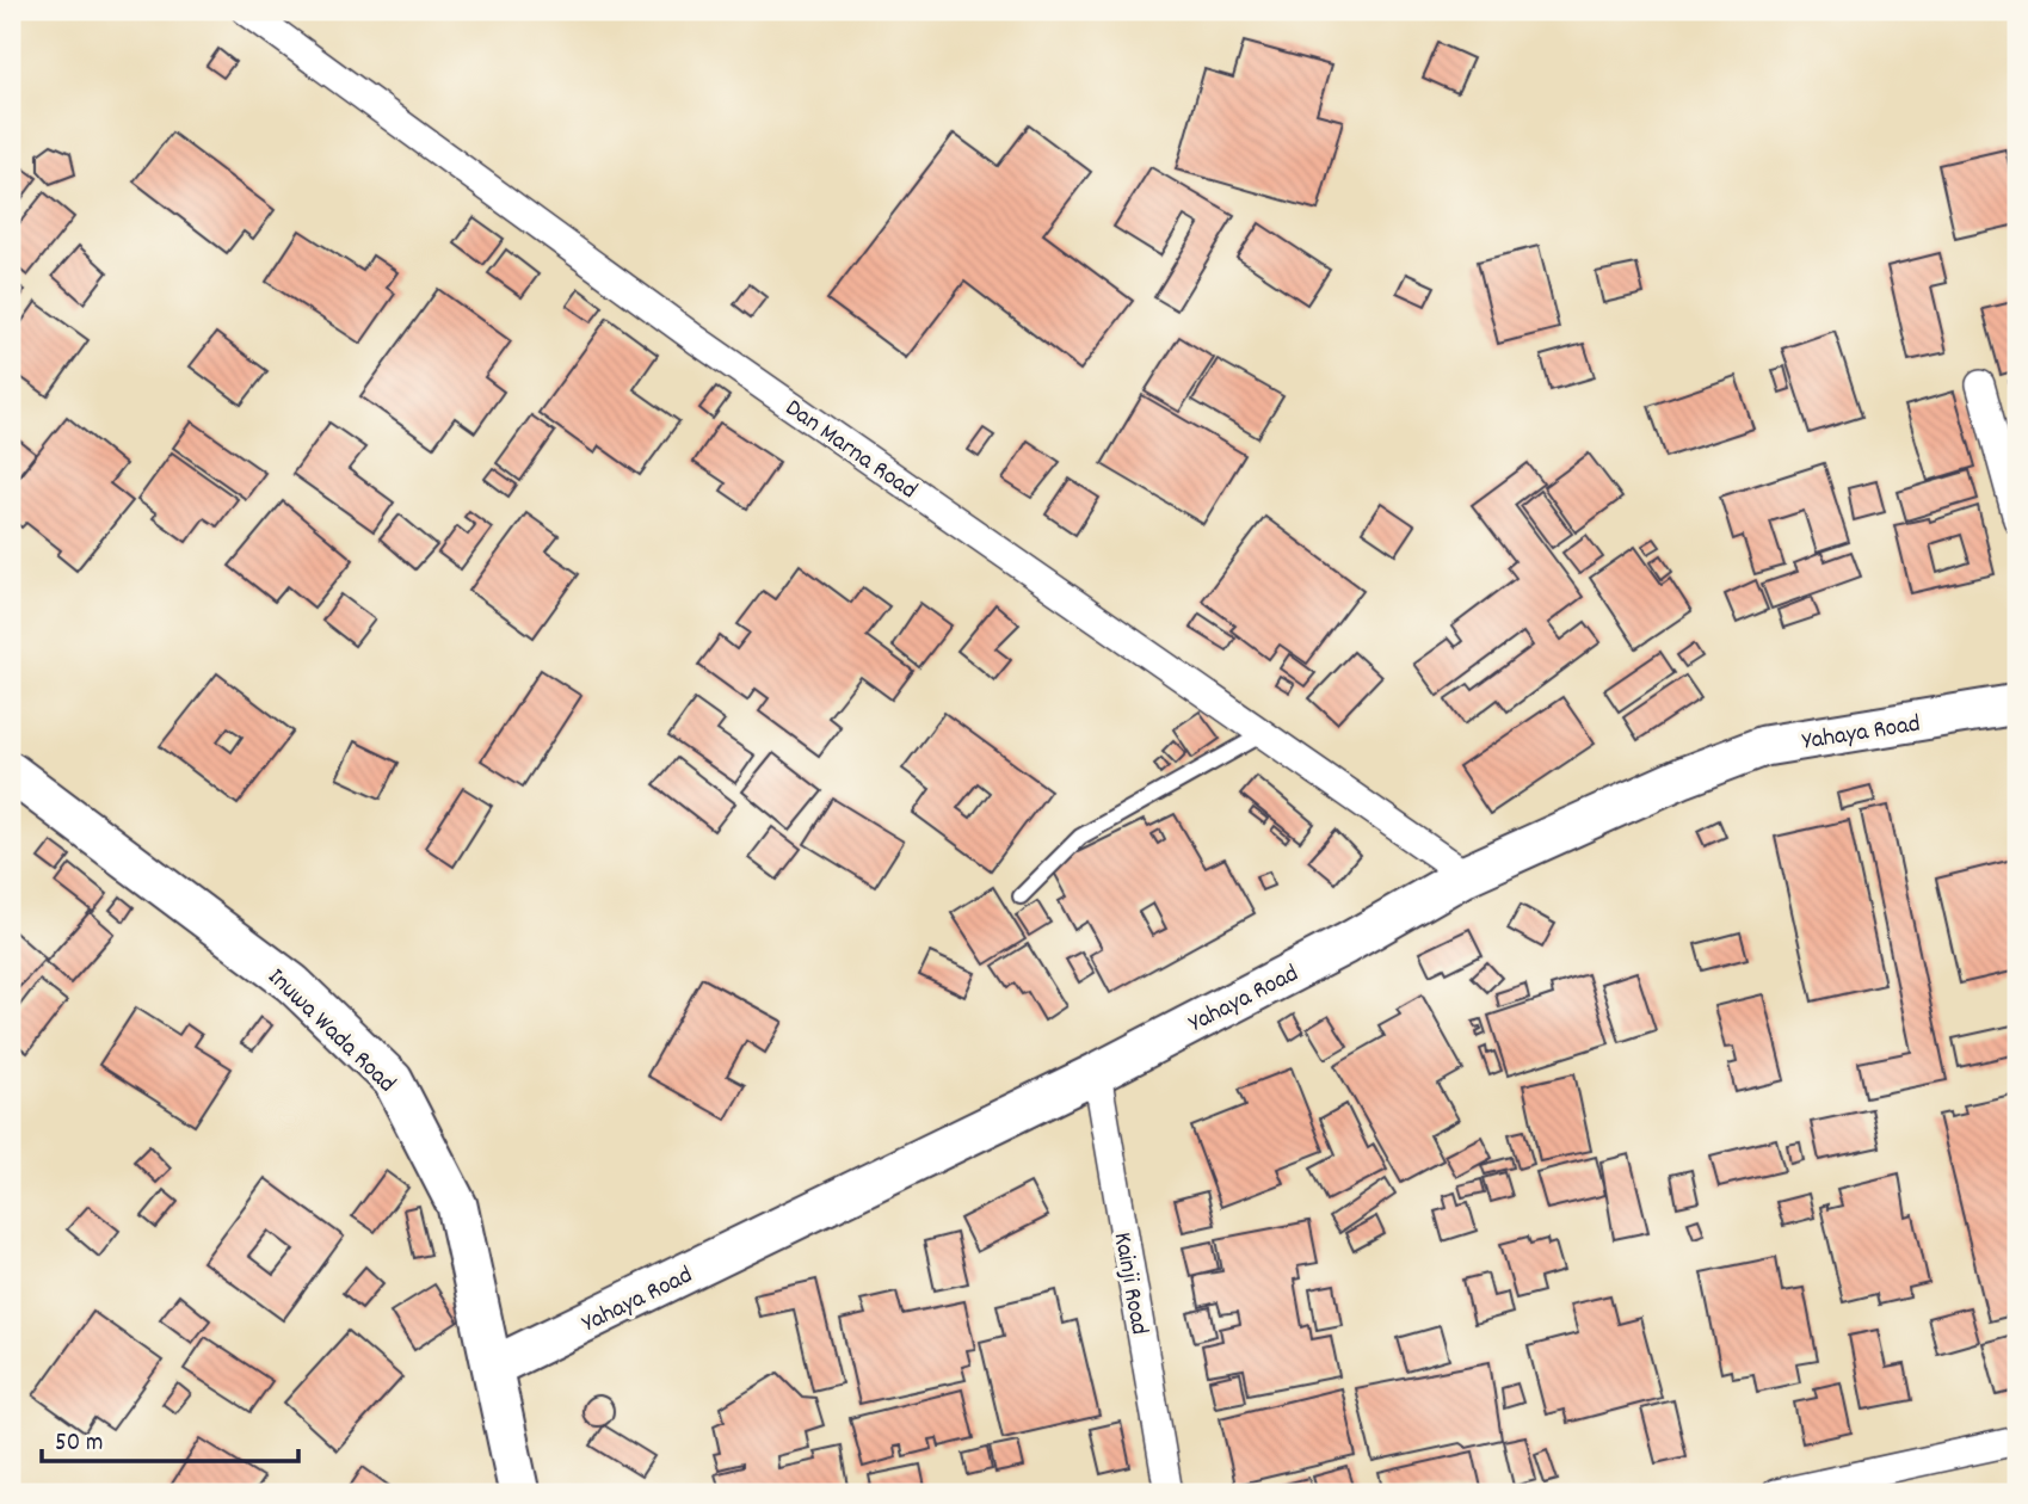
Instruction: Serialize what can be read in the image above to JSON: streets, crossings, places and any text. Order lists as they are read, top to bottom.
{
  "streets": {
    "street": [
      "Dan Marna Road",
      "Yahaya Road",
      "Inuwa Wada Road",
      "Kainji Road"
    ]
  },
  "crossings": [
    ["Dan Marna Road", "Yahaya Road"],
    ["Yahaya Road", "Inuwa Wada Road"],
    ["Yahaya Road", "Kainji Road"]
  ],
  "scale_bar": "50 m"
}
